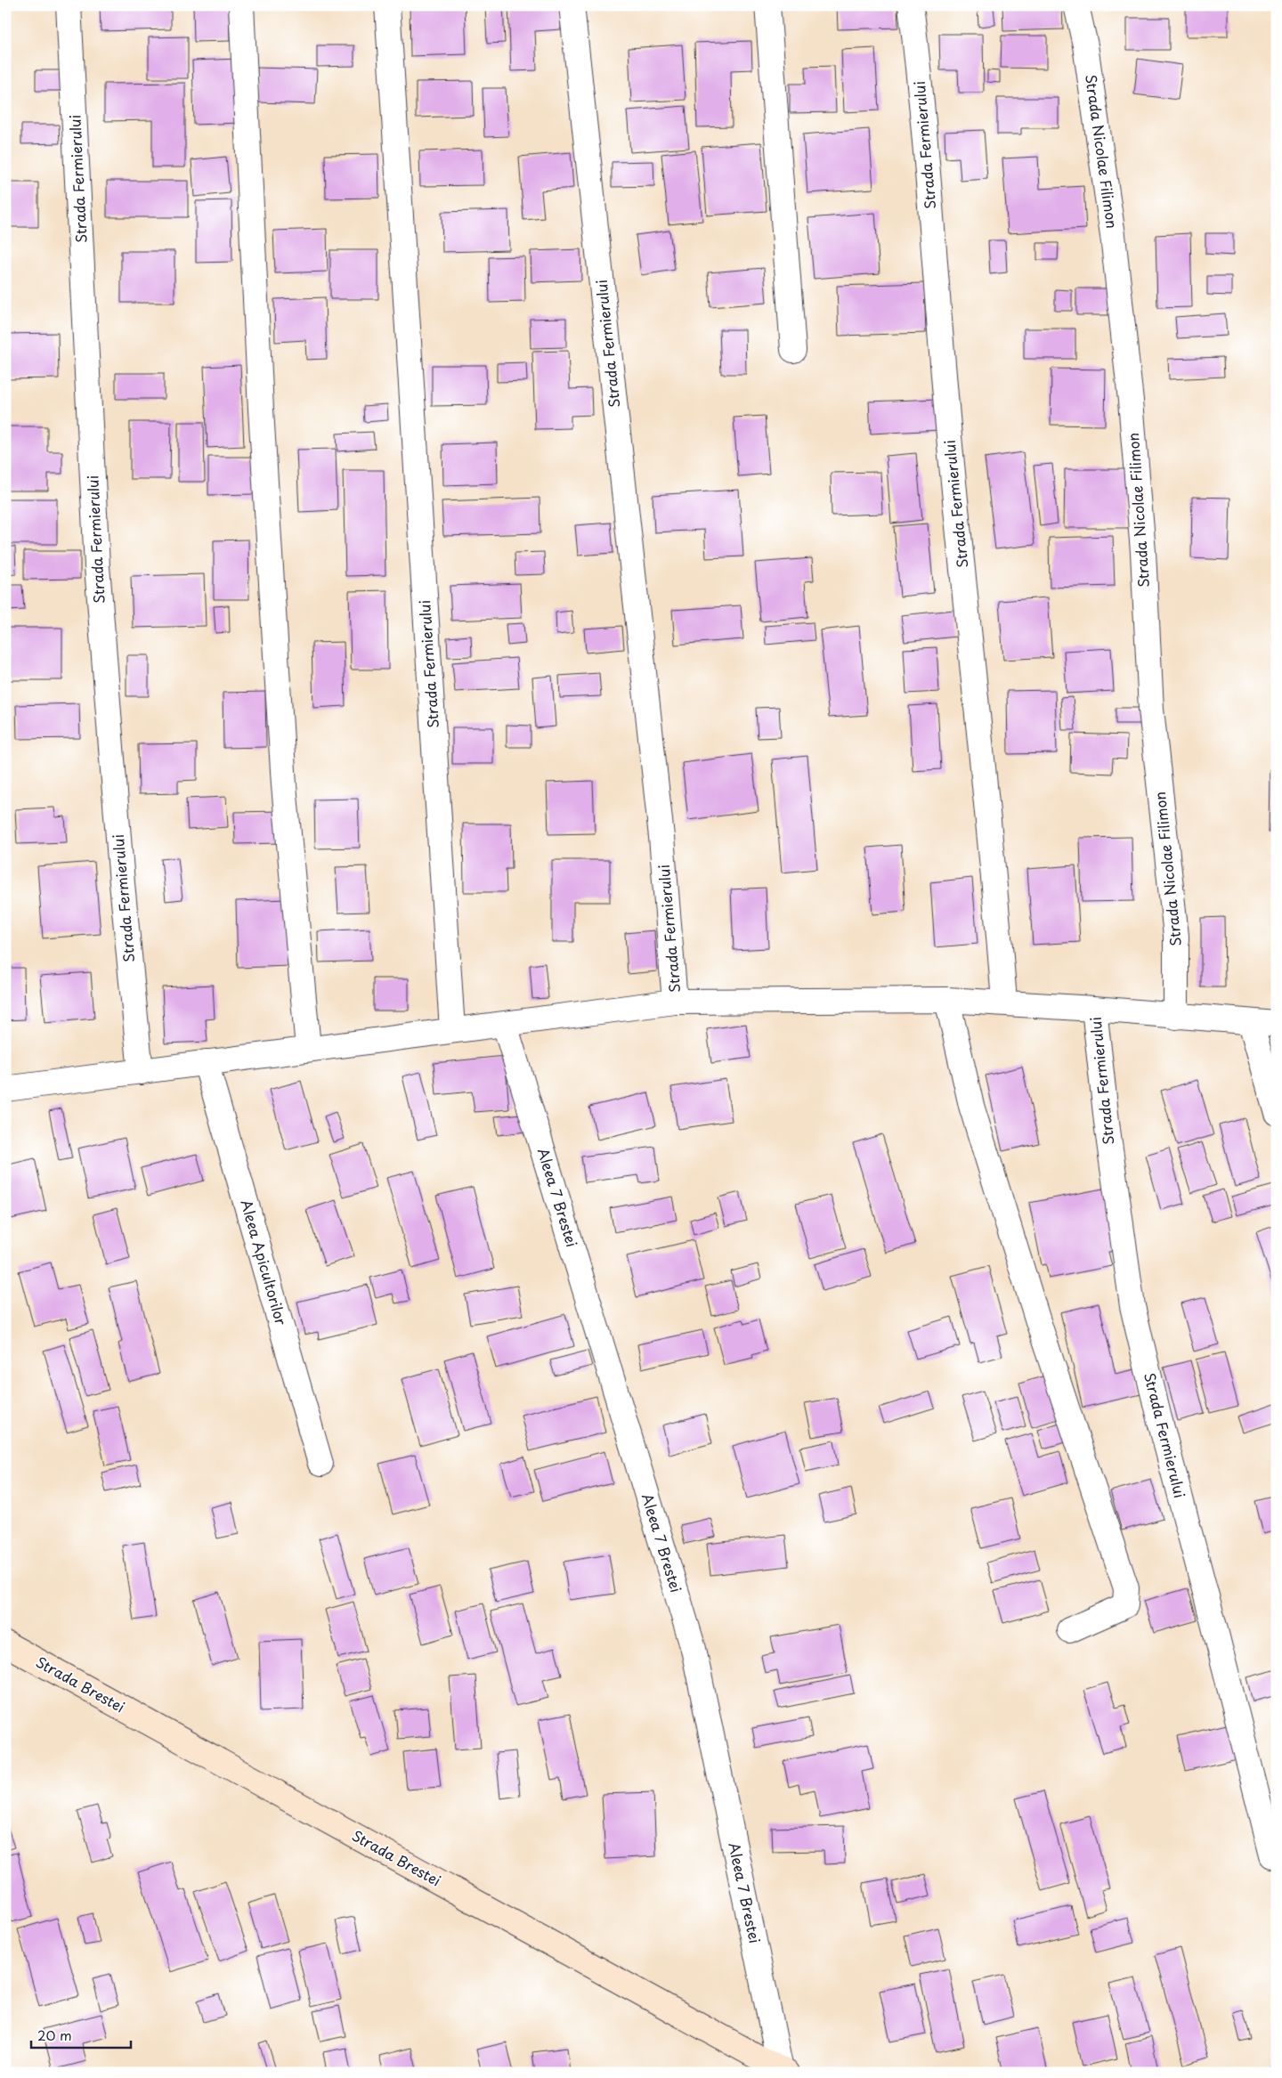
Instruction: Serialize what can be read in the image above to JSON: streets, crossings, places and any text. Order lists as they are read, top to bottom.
{
  "streets": {
    "main road": ["Strada Brestei"],
    "street": [
      "Strada Fermierului",
      "Strada Nicolae Filimon",
      "Aleea 7 Brestei",
      "Aleea Apicultorilor"
    ]
  },
  "crossings": [
    ["Strada Fermierului", "Strada Nicolae Filimon"],
    ["Strada Fermierului", "Aleea 7 Brestei"],
    ["Strada Fermierului", "Aleea Apicultorilor"],
    ["Aleea 7 Brestei", "Strada Brestei"]
  ],
  "scale_bar": "20 m"
}
